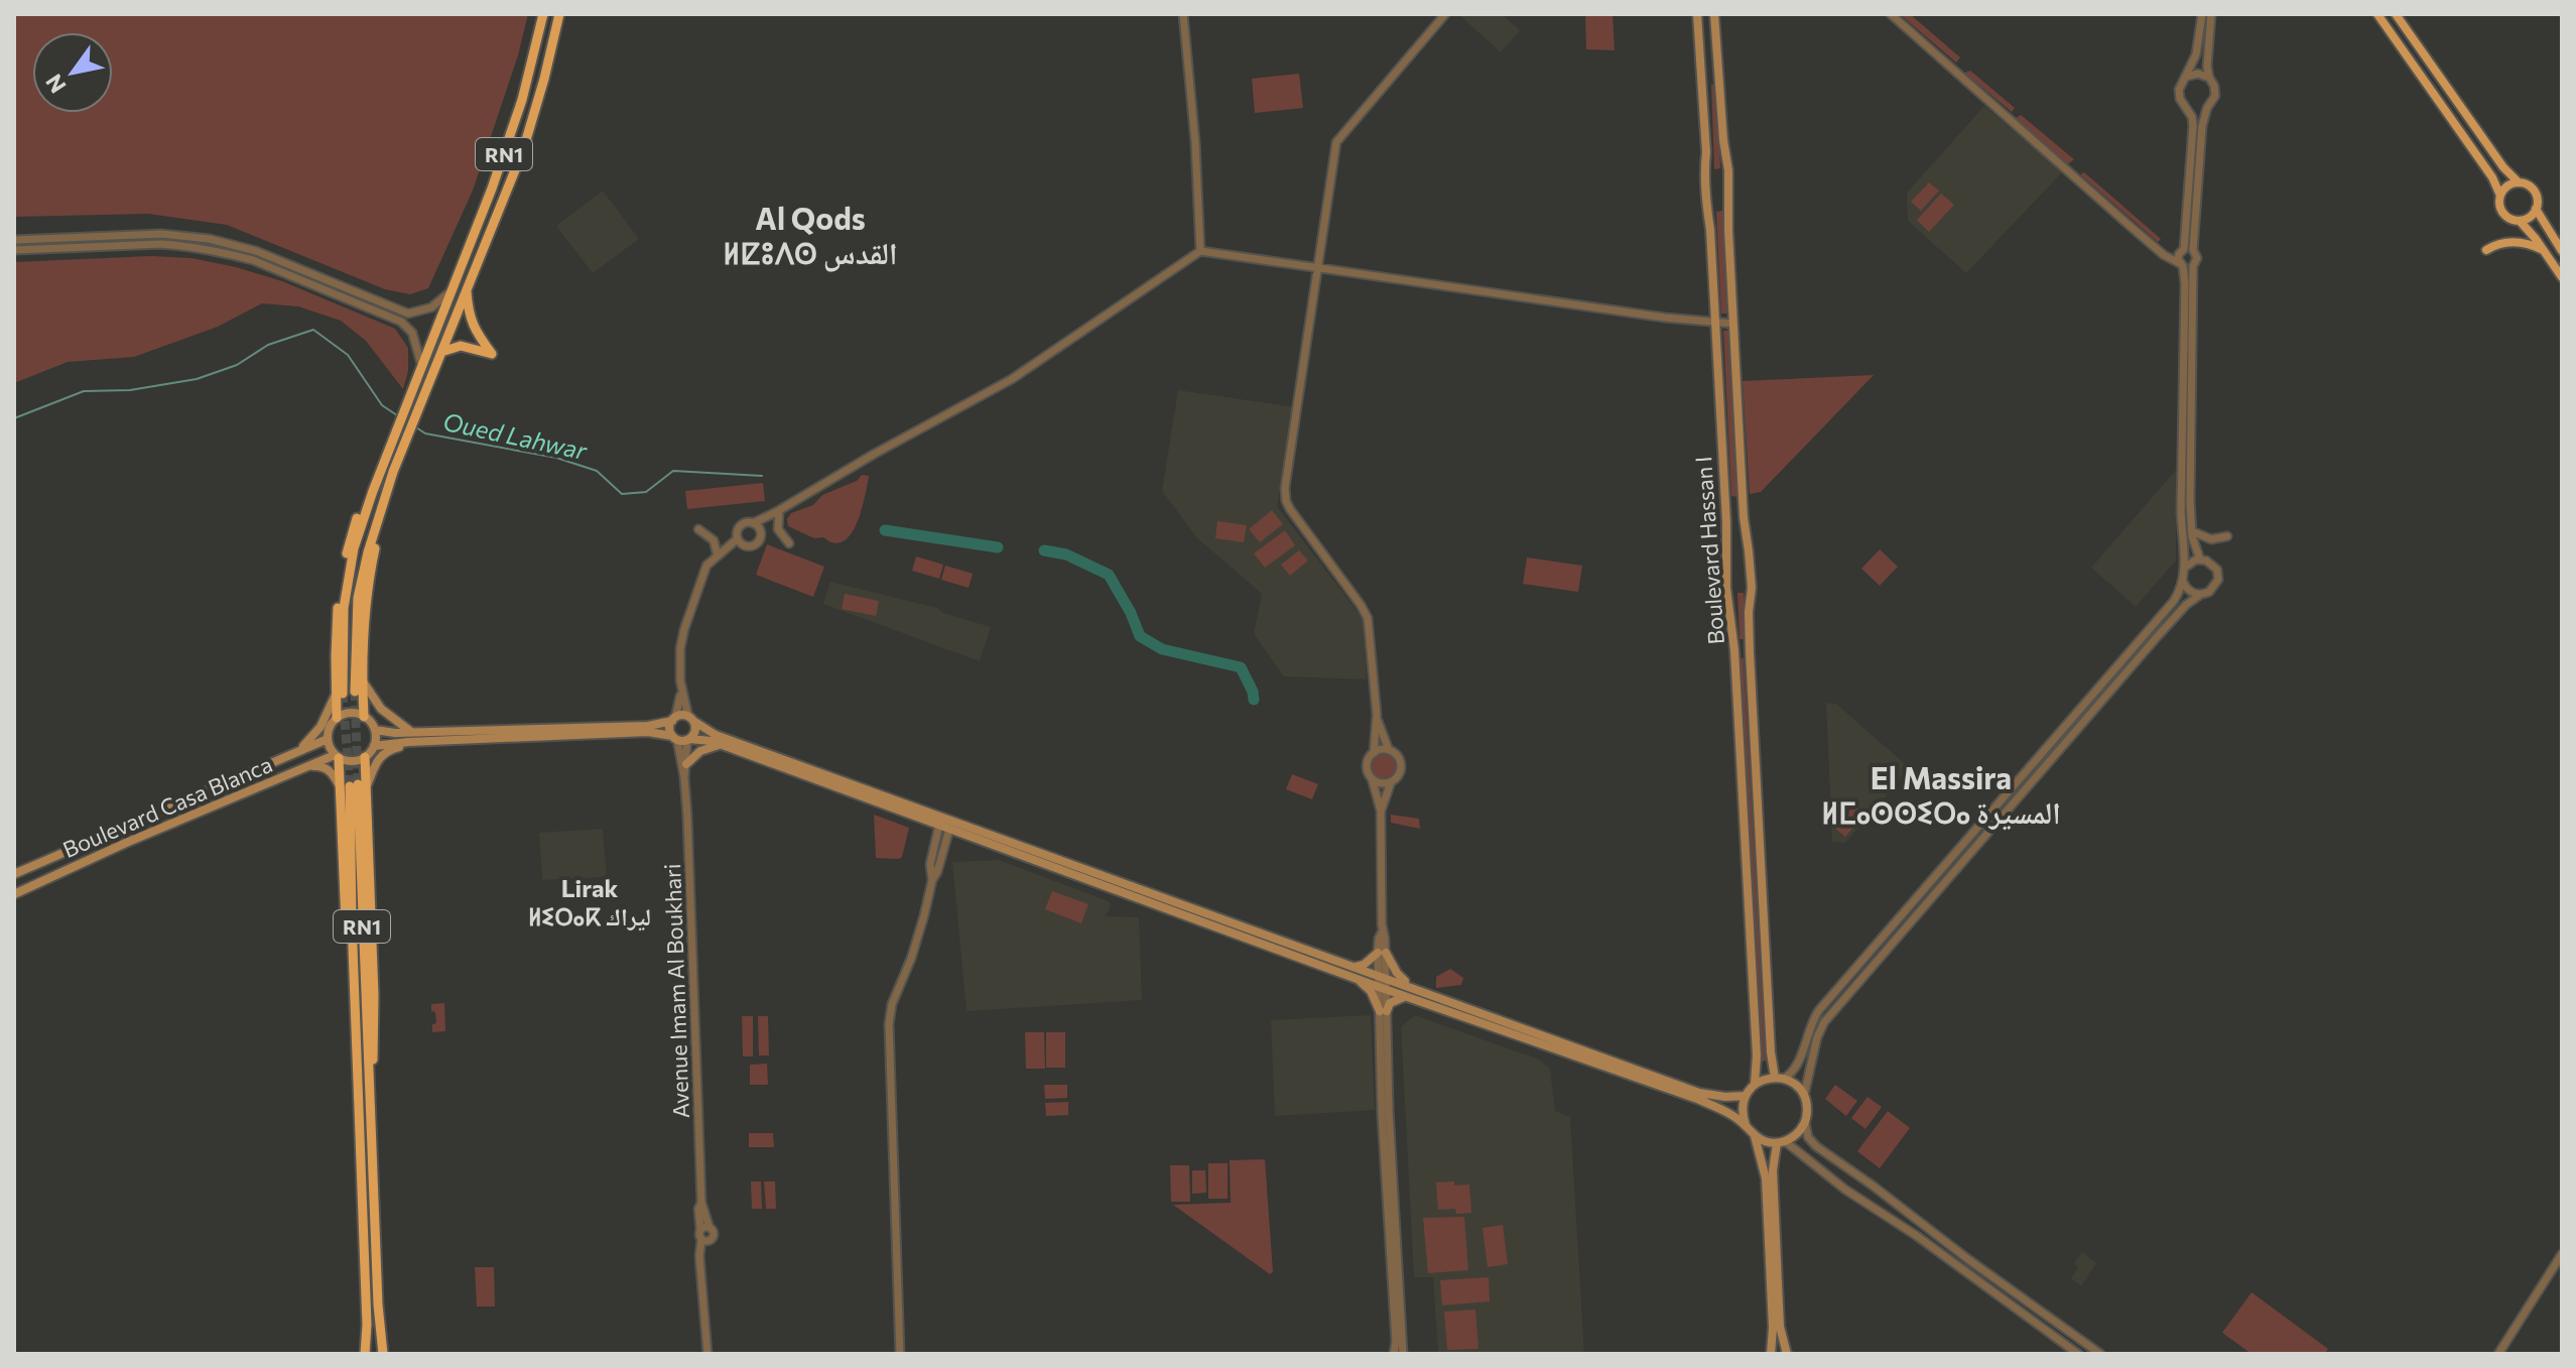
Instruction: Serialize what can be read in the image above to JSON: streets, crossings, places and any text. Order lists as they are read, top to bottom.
{
  "streets": {
    "highway": ["RN1"],
    "main road": ["Boulevard Hassan I", "Boulevard Casa Blanca"],
    "street": ["Avenue Imam Al Boukhari"]
  },
  "districts": ["Al Qods ⵍⵇⵓⴷⵙ القدس", "El Massira ⵍⵎⴰⵙⵙⵉⵔⴰ المسيرة", "Lirak ⵍⵉⵔⴰⴽ ليراك"],
  "water": ["Oued Lahwar"],
  "north": "bottom left"
}
